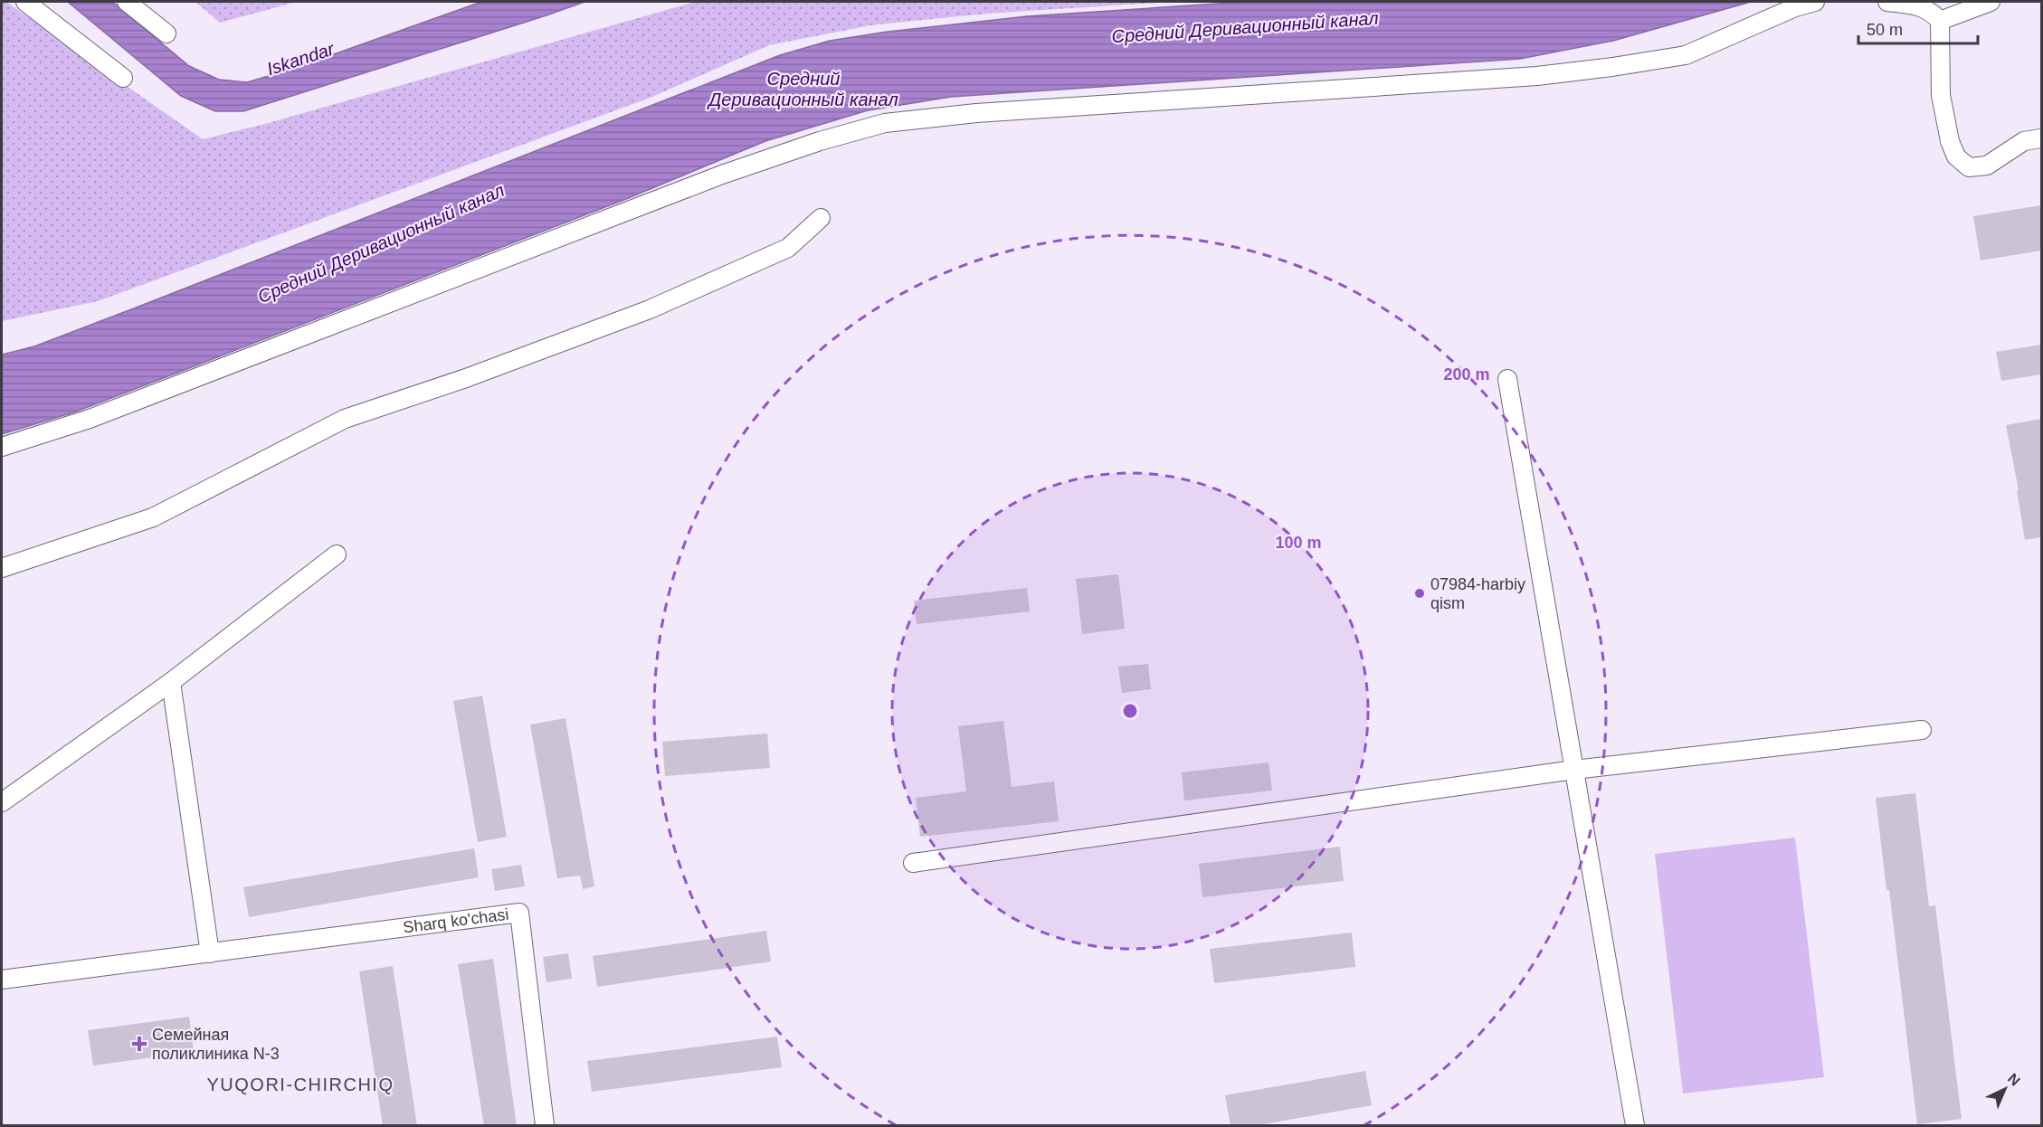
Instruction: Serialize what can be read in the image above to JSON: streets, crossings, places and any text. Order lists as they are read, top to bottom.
{
  "streets": {
    "street": ["Sharq ko'chasi"]
  },
  "districts": ["YUQORI-CHIRCHIQ"],
  "water": ["Средний Деривационный канал", "Iskandar"],
  "places": {
    "other": ["07984-harbiy qism"],
    "health": ["Семейная поликлиника N-3"]
  },
  "scale_bar": "50 m",
  "north": "top right",
  "rings": ["200 m", "100 m"]
}
